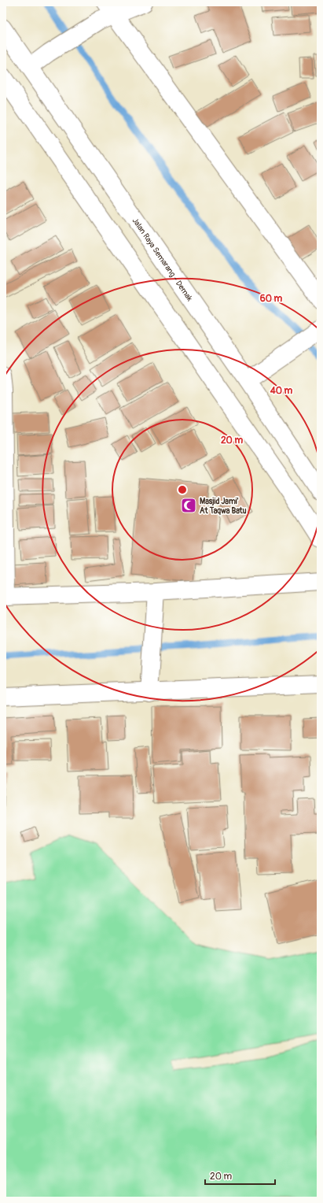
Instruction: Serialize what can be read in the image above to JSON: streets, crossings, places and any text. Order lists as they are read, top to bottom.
{
  "streets": {
    "main road": ["Jalan Raya Semarang - Demak"]
  },
  "places": {
    "mosque": ["Masjid Jami' At Taqwa Batu"]
  },
  "scale_bar": "20 m",
  "rings": ["60 m", "40 m", "20 m"]
}
